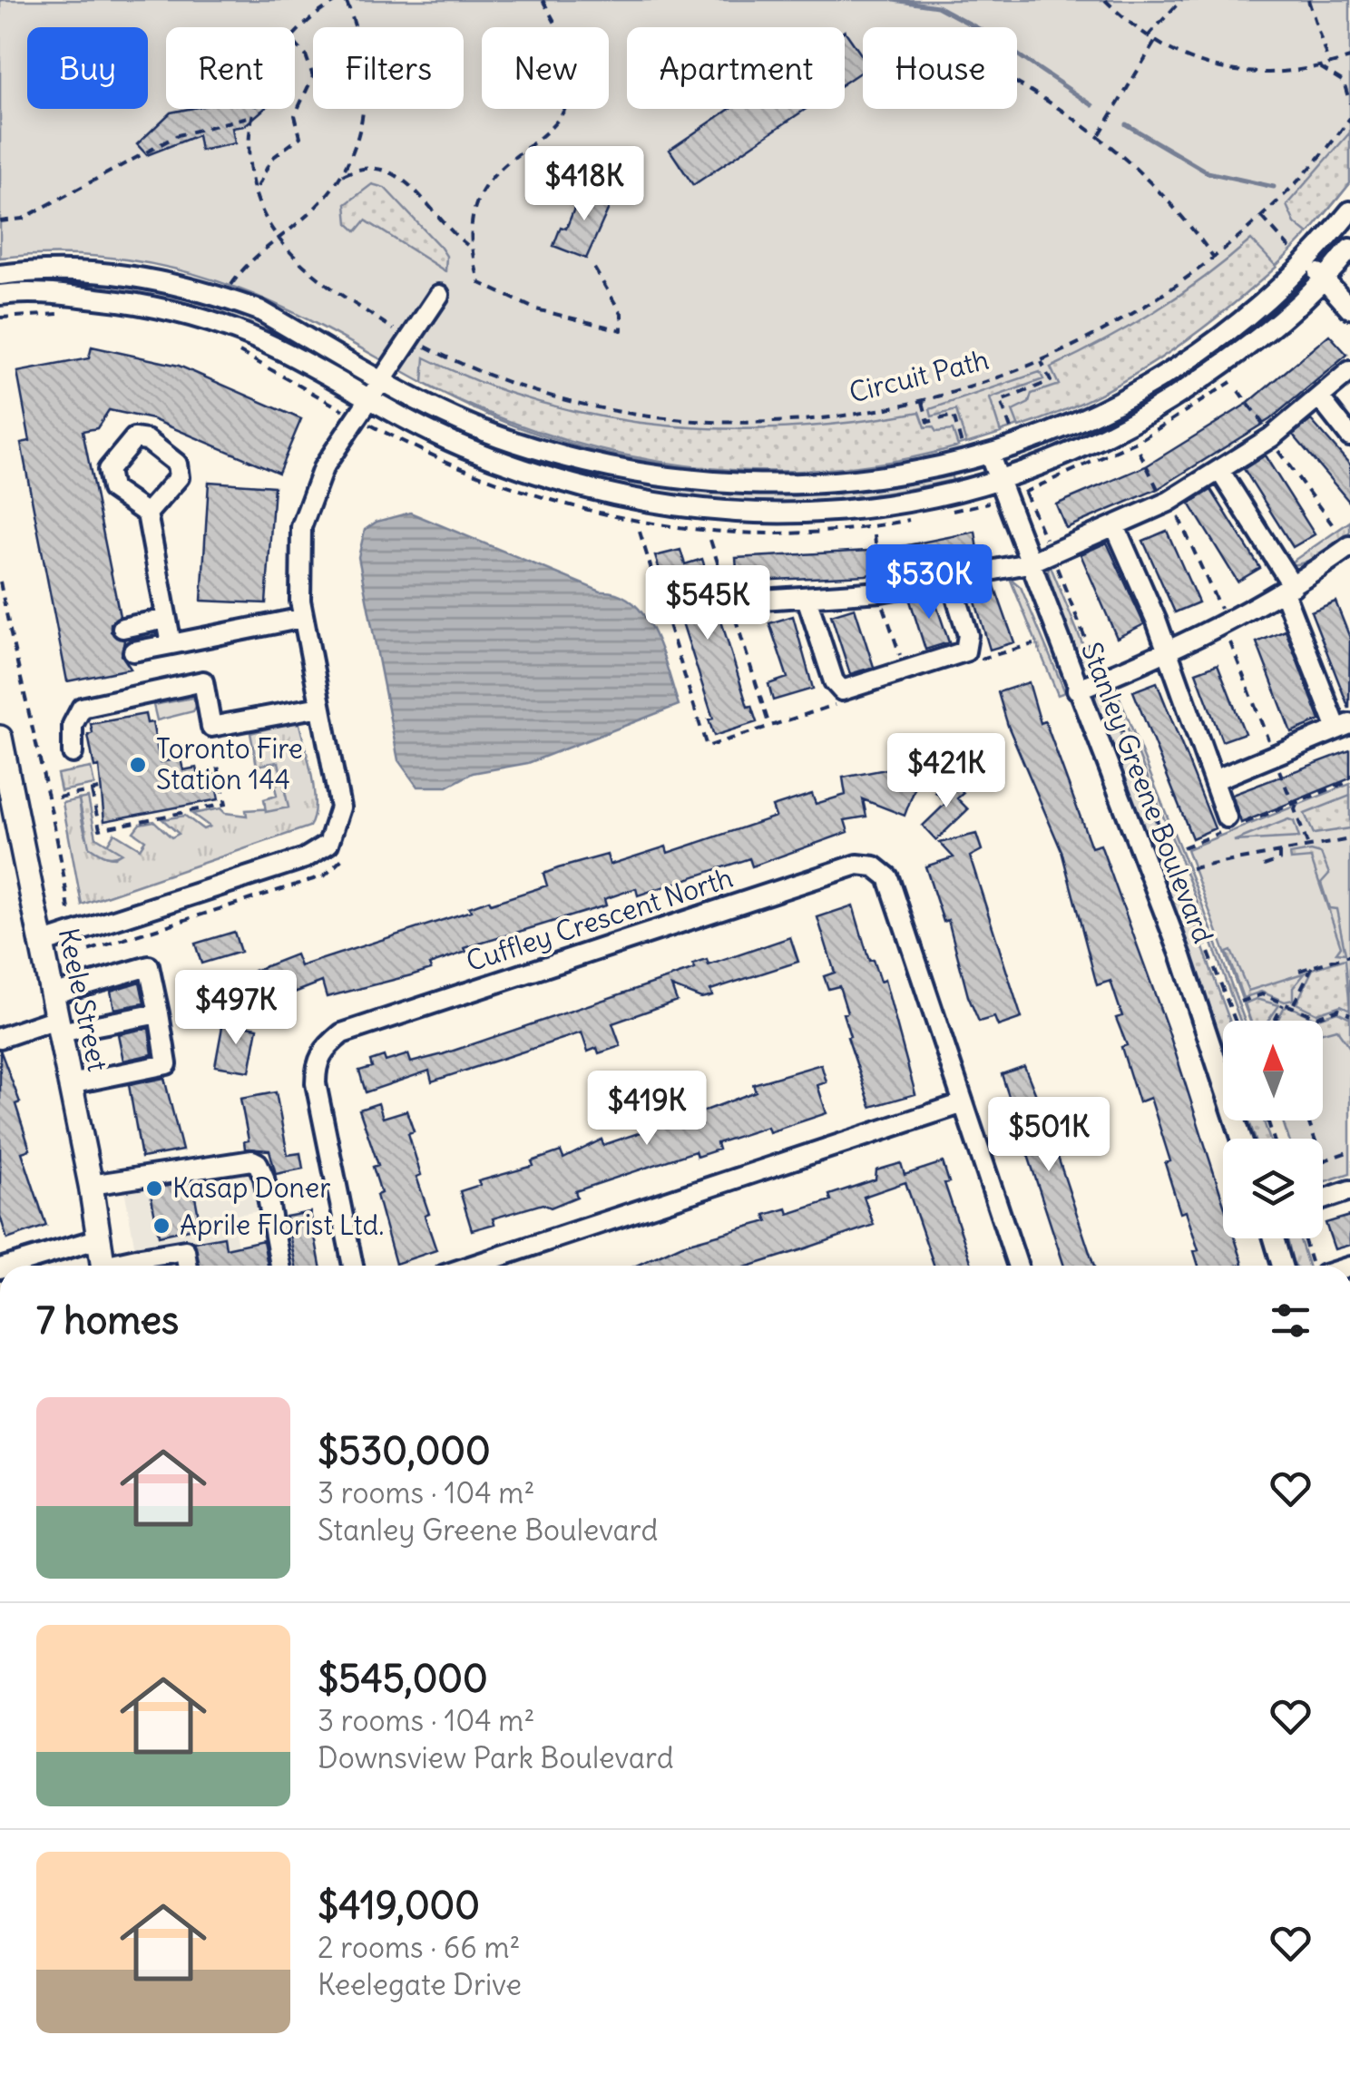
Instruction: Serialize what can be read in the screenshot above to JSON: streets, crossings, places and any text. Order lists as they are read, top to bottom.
{
  "streets": {
    "main road": ["Keele Street"],
    "street": ["Stanley Greene Boulevard", "Cuffley Crescent North"],
    "path": ["Circuit Path"]
  },
  "places": ["Toronto Fire Station 144", "Kasap Doner", "Aprile Florist Ltd."],
  "north": "top",
  "page": {
    "chip": [
      "Buy",
      "Rent",
      "Filters",
      "New",
      "Apartment",
      "House"
    ],
    "price": [
      "$418K",
      "$530K",
      "$545K",
      "$421K",
      "$497K",
      "$419K",
      "$501K"
    ],
    "heading": "7 homes",
    "list": [
      {
        "name": "$530,000",
        "note": "3 rooms · 104 m² · Stanley Greene Boulevard"
      },
      {
        "name": "$545,000",
        "note": "3 rooms · 104 m² · Downsview Park Boulevard"
      },
      {
        "name": "$419,000",
        "note": "2 rooms · 66 m² · Keelegate Drive"
      }
    ]
  }
}
